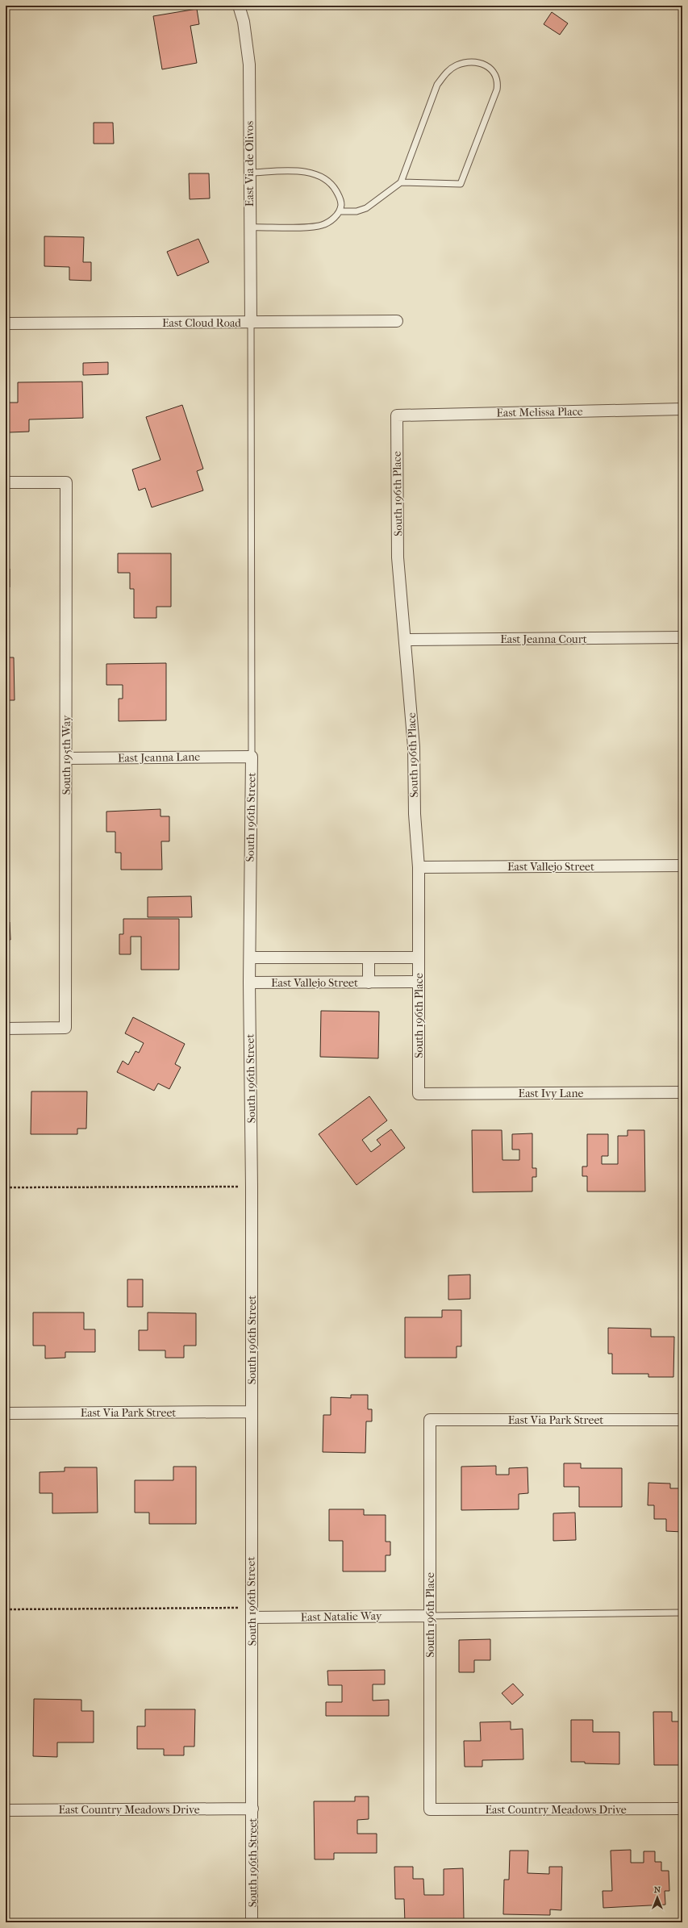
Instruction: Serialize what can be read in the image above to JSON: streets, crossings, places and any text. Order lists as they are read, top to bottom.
{
  "streets": {
    "street": [
      "East Via de Olivos",
      "East Cloud Road",
      "East Melissa Place",
      "South 196th Place",
      "East Jeanna Court",
      "South 195th Way",
      "East Jeanna Lane",
      "South 196th Street",
      "East Vallejo Street",
      "East Ivy Lane",
      "East Via Park Street",
      "East Natalie Way",
      "East Country Meadows Drive"
    ]
  },
  "crossings": [
    ["East Via de Olivos", "East Cloud Road"],
    ["East Melissa Place", "South 196th Place"],
    ["South 196th Place", "East Jeanna Court"],
    ["South 196th Place", "East Vallejo Street"],
    ["South 196th Place", "East Ivy Lane"],
    ["South 196th Place", "East Via Park Street"],
    ["South 196th Place", "East Natalie Way"],
    ["South 196th Place", "East Country Meadows Drive"],
    ["South 195th Way", "East Jeanna Lane"],
    ["East Jeanna Lane", "South 196th Street"],
    ["South 196th Street", "East Vallejo Street"],
    ["South 196th Street", "East Via Park Street"],
    ["South 196th Street", "East Natalie Way"],
    ["South 196th Street", "East Country Meadows Drive"]
  ],
  "north": "top"
}
